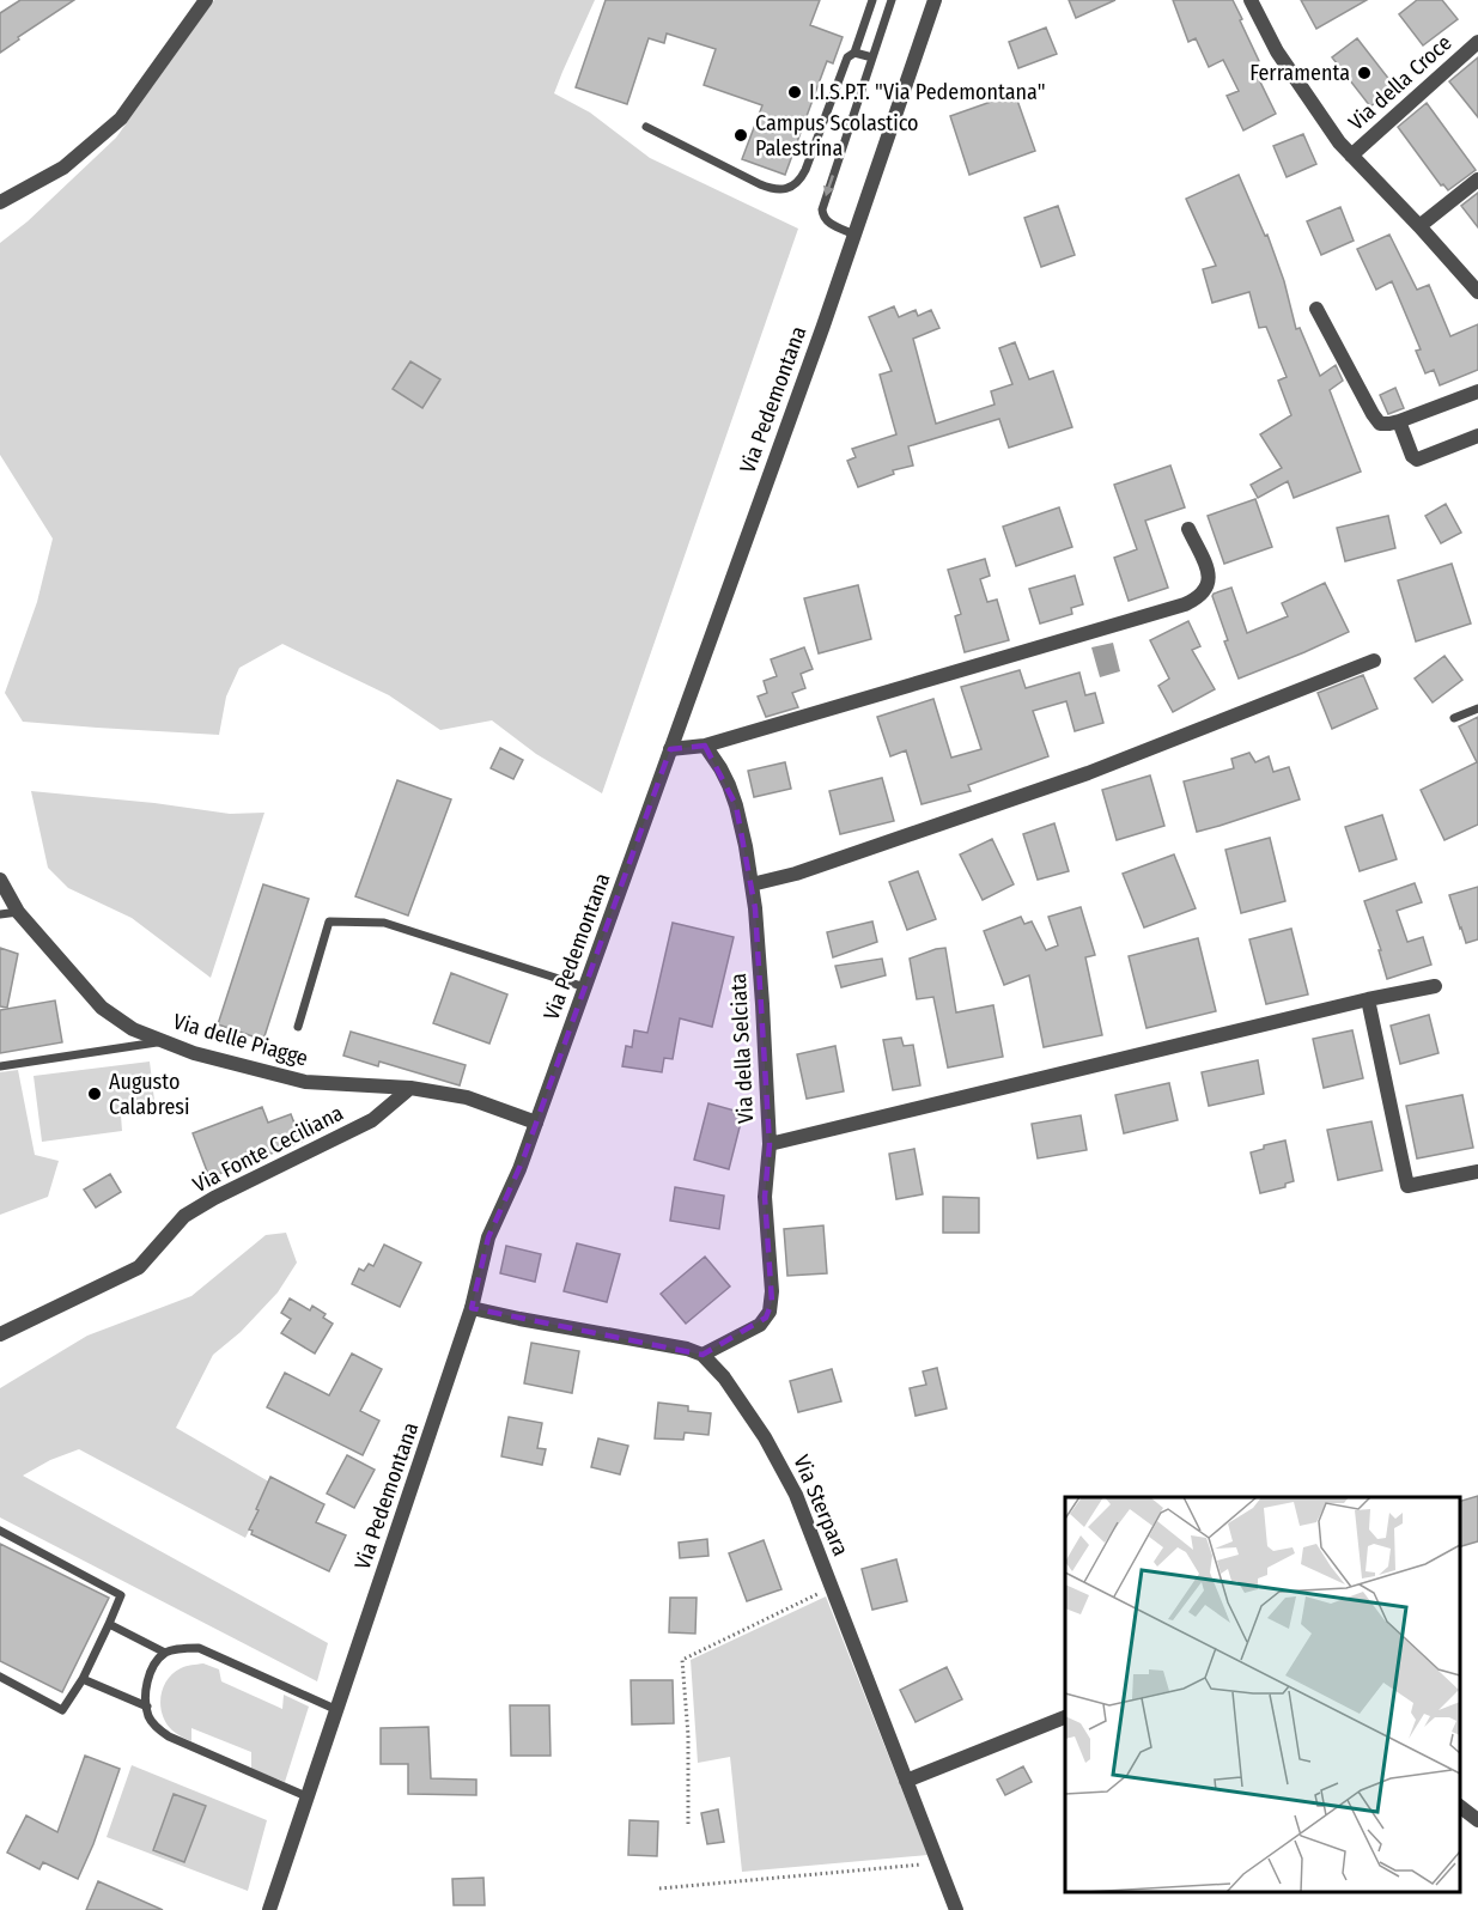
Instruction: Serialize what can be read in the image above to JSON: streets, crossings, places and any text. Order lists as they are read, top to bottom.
{
  "streets": {
    "street": [
      "Via della Croce",
      "Via Pedemontana",
      "Via delle Piagge",
      "Via della Selciata",
      "Via Fonte Ceciliana",
      "Via Sterpara"
    ]
  },
  "crossings": [
    ["Via Pedemontana", "Via delle Piagge"],
    ["Via delle Piagge", "Via Fonte Ceciliana"],
    ["Via della Selciata", "Via Sterpara"]
  ],
  "places": [
    "Ferramenta",
    "I.I.S.P.T. \"Via Pedemontana\"",
    "Campus Scolastico Palestrina",
    "Augusto Calabresi"
  ]
}
